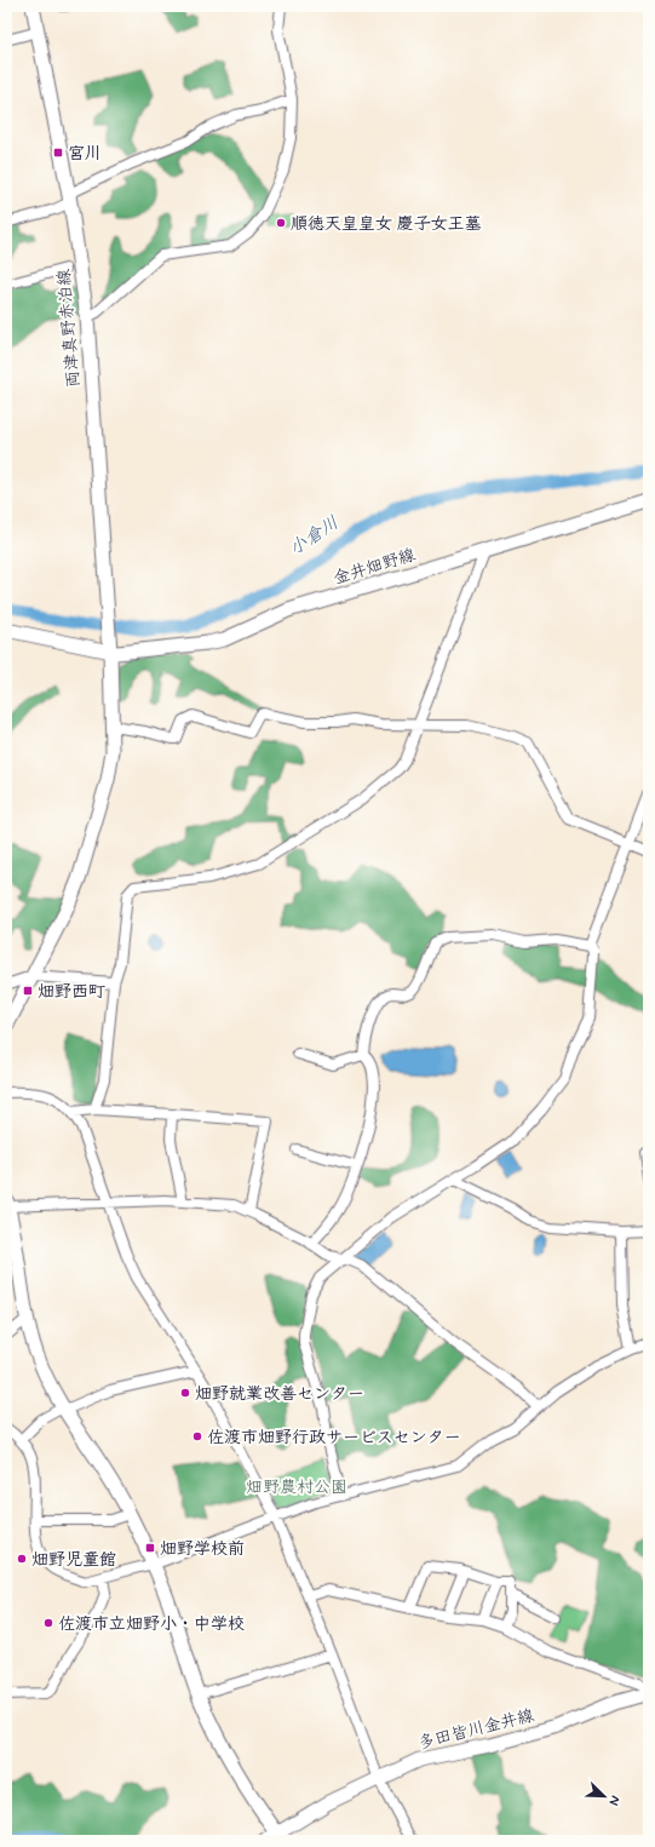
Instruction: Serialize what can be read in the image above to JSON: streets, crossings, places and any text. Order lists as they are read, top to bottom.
{
  "streets": {
    "main road": ["両津真野赤泊線", "金井畑野線", "多田皆川金井線"]
  },
  "crossings": [
    ["両津真野赤泊線", "金井畑野線"]
  ],
  "water": ["小倉川"],
  "parks": ["畑野農村公園"],
  "places": {
    "transit": ["宮川", "畑野西町", "畑野学校前"],
    "other": [
      "順徳天皇皇女 慶子女王墓",
      "畑野就業改善センター",
      "佐渡市畑野行政サービスセンター",
      "畑野児童館",
      "佐渡市立畑野小・中学校"
    ]
  },
  "north": "bottom right"
}
